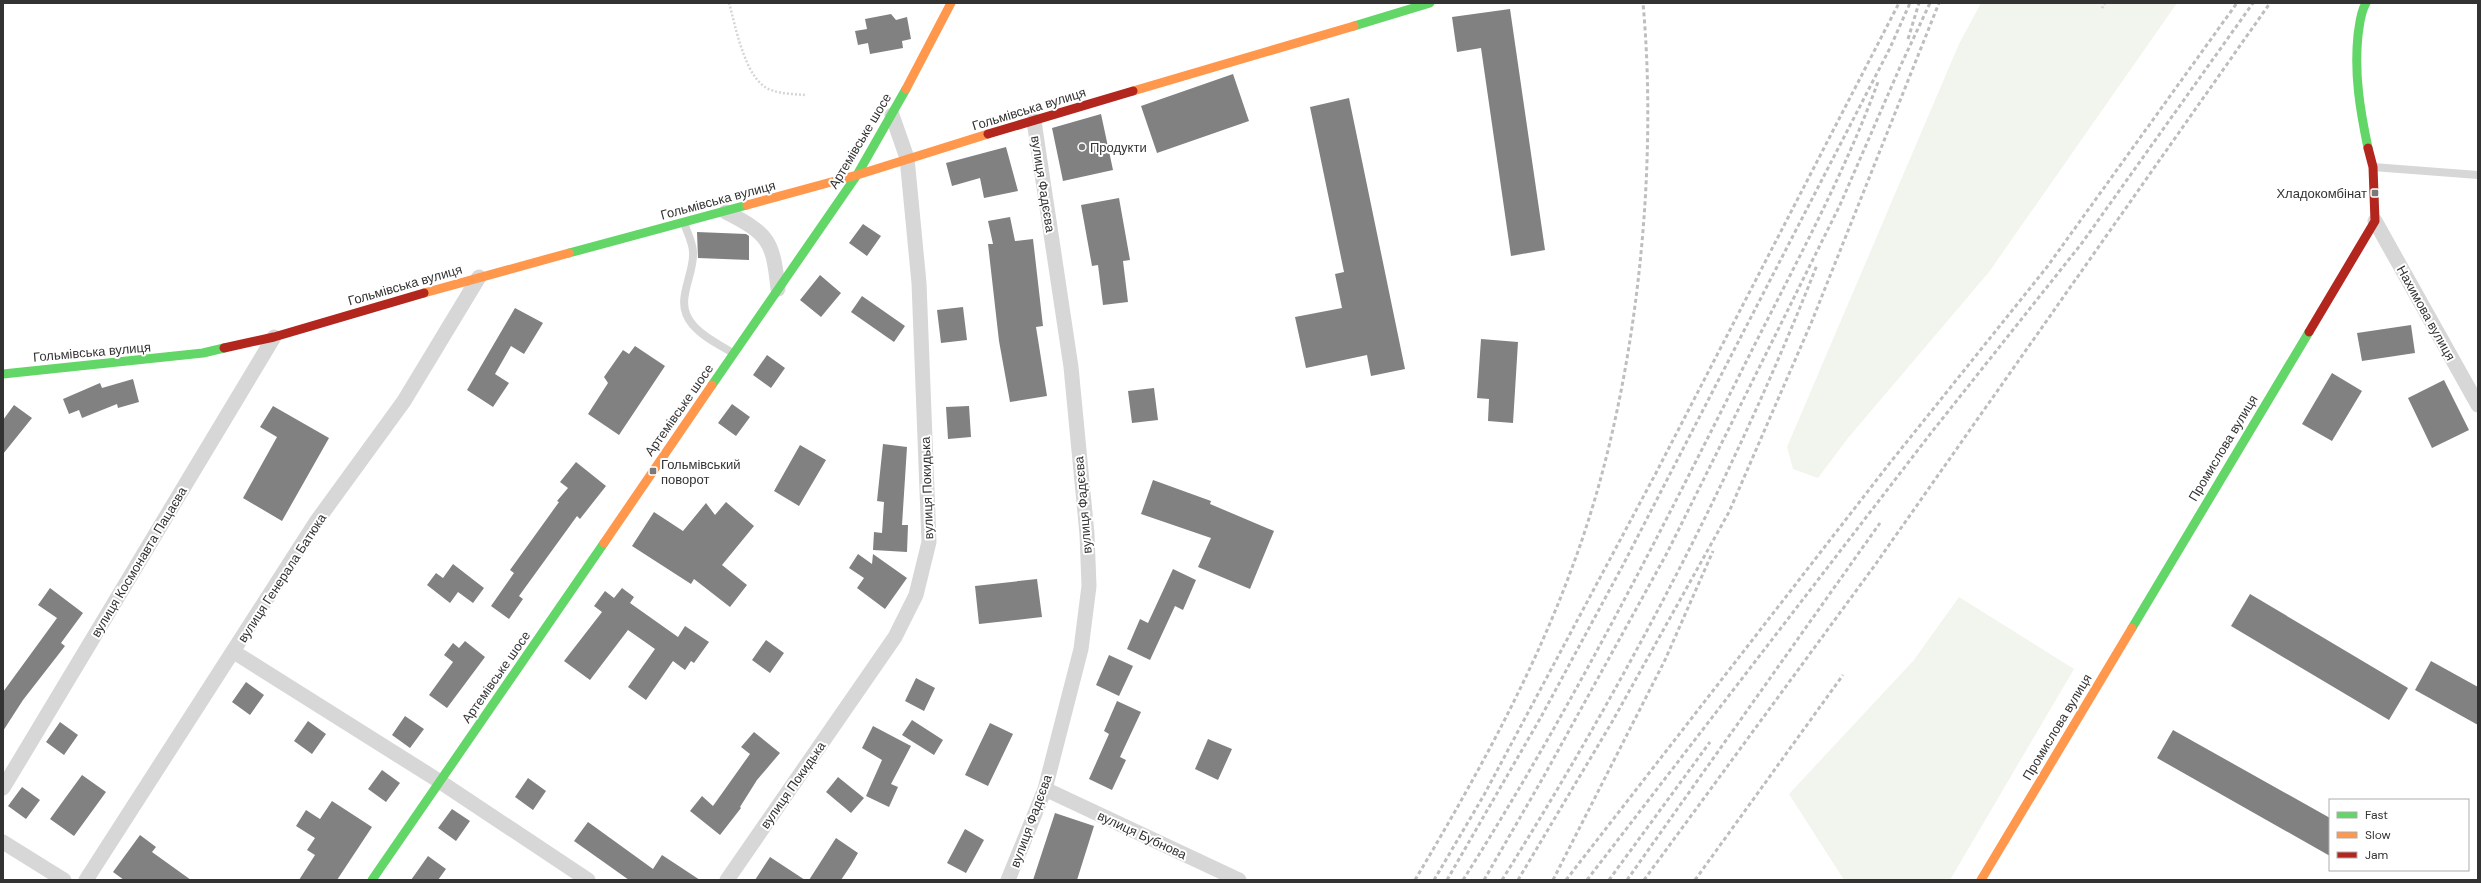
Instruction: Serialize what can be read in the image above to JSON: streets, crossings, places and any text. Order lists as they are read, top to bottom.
{
  "streets": {
    "main road": ["Гольмівська вулиця", "Артемівське шосе", "Промислова вулиця"],
    "street": [
      "вулиця Фадєєва",
      "Нахимова вулиця",
      "вулиця Покидька",
      "вулиця Космонавта Пацаєва",
      "вулиця Генерала Батюка",
      "вулиця Бубнова"
    ]
  },
  "crossings": [
    ["Гольмівська вулиця", "Артемівське шосе"],
    ["Гольмівська вулиця", "вулиця Фадєєва"],
    ["Гольмівська вулиця", "вулиця Покидька"],
    ["Гольмівська вулиця", "вулиця Космонавта Пацаєва"],
    ["Гольмівська вулиця", "вулиця Генерала Батюка"],
    ["Артемівське шосе", "вулиця Покидька"],
    ["вулиця Фадєєва", "вулиця Бубнова"],
    ["Нахимова вулиця", "Промислова вулиця"]
  ],
  "places": {
    "other": ["Продукти"],
    "transit": ["Хладокомбінат", "Гольмівський поворот"]
  },
  "legend": ["Fast", "Slow", "Jam"]
}
